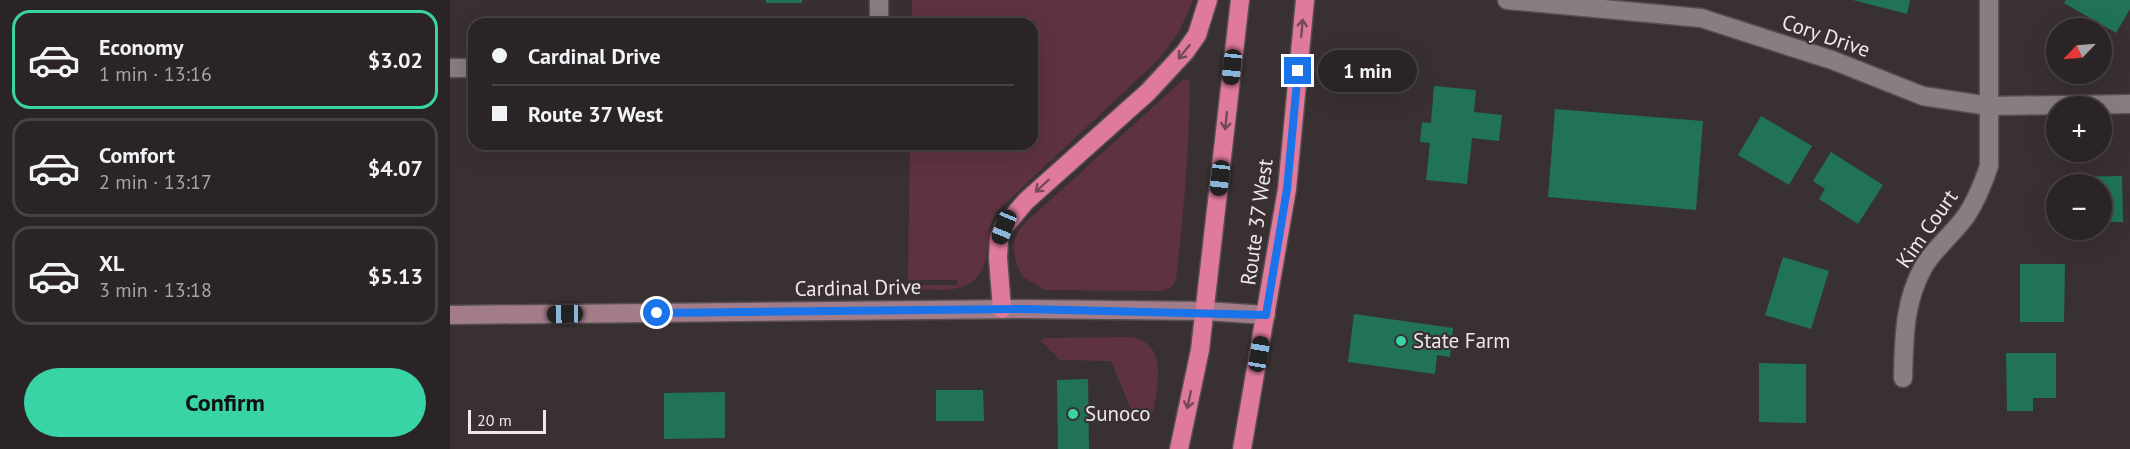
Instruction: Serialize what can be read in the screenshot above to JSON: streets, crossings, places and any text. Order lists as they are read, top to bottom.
{
  "streets": {
    "highway": ["Route 37 West"],
    "street": ["Cory Drive", "Kim Court", "Cardinal Drive"]
  },
  "crossings": [
    ["Cory Drive", "Kim Court"],
    ["Route 37 West", "Cardinal Drive"]
  ],
  "places": ["State Farm", "Sunoco"],
  "scale_bar": "20 m",
  "north": "bottom left",
  "page": {
    "list": [
      {
        "name": "Economy",
        "note": "1 min · 13:16",
        "value": "$3.02"
      },
      {
        "name": "Comfort",
        "note": "2 min · 13:17",
        "value": "$4.07"
      },
      {
        "name": "XL",
        "note": "3 min · 13:18",
        "value": "$5.13"
      }
    ],
    "map_buttons": ["+", "−"],
    "banner": ["Cardinal Drive", "Route 37 West"],
    "bubble": "1 min",
    "buttons": "Confirm",
    "scale": "20 m"
  }
}
